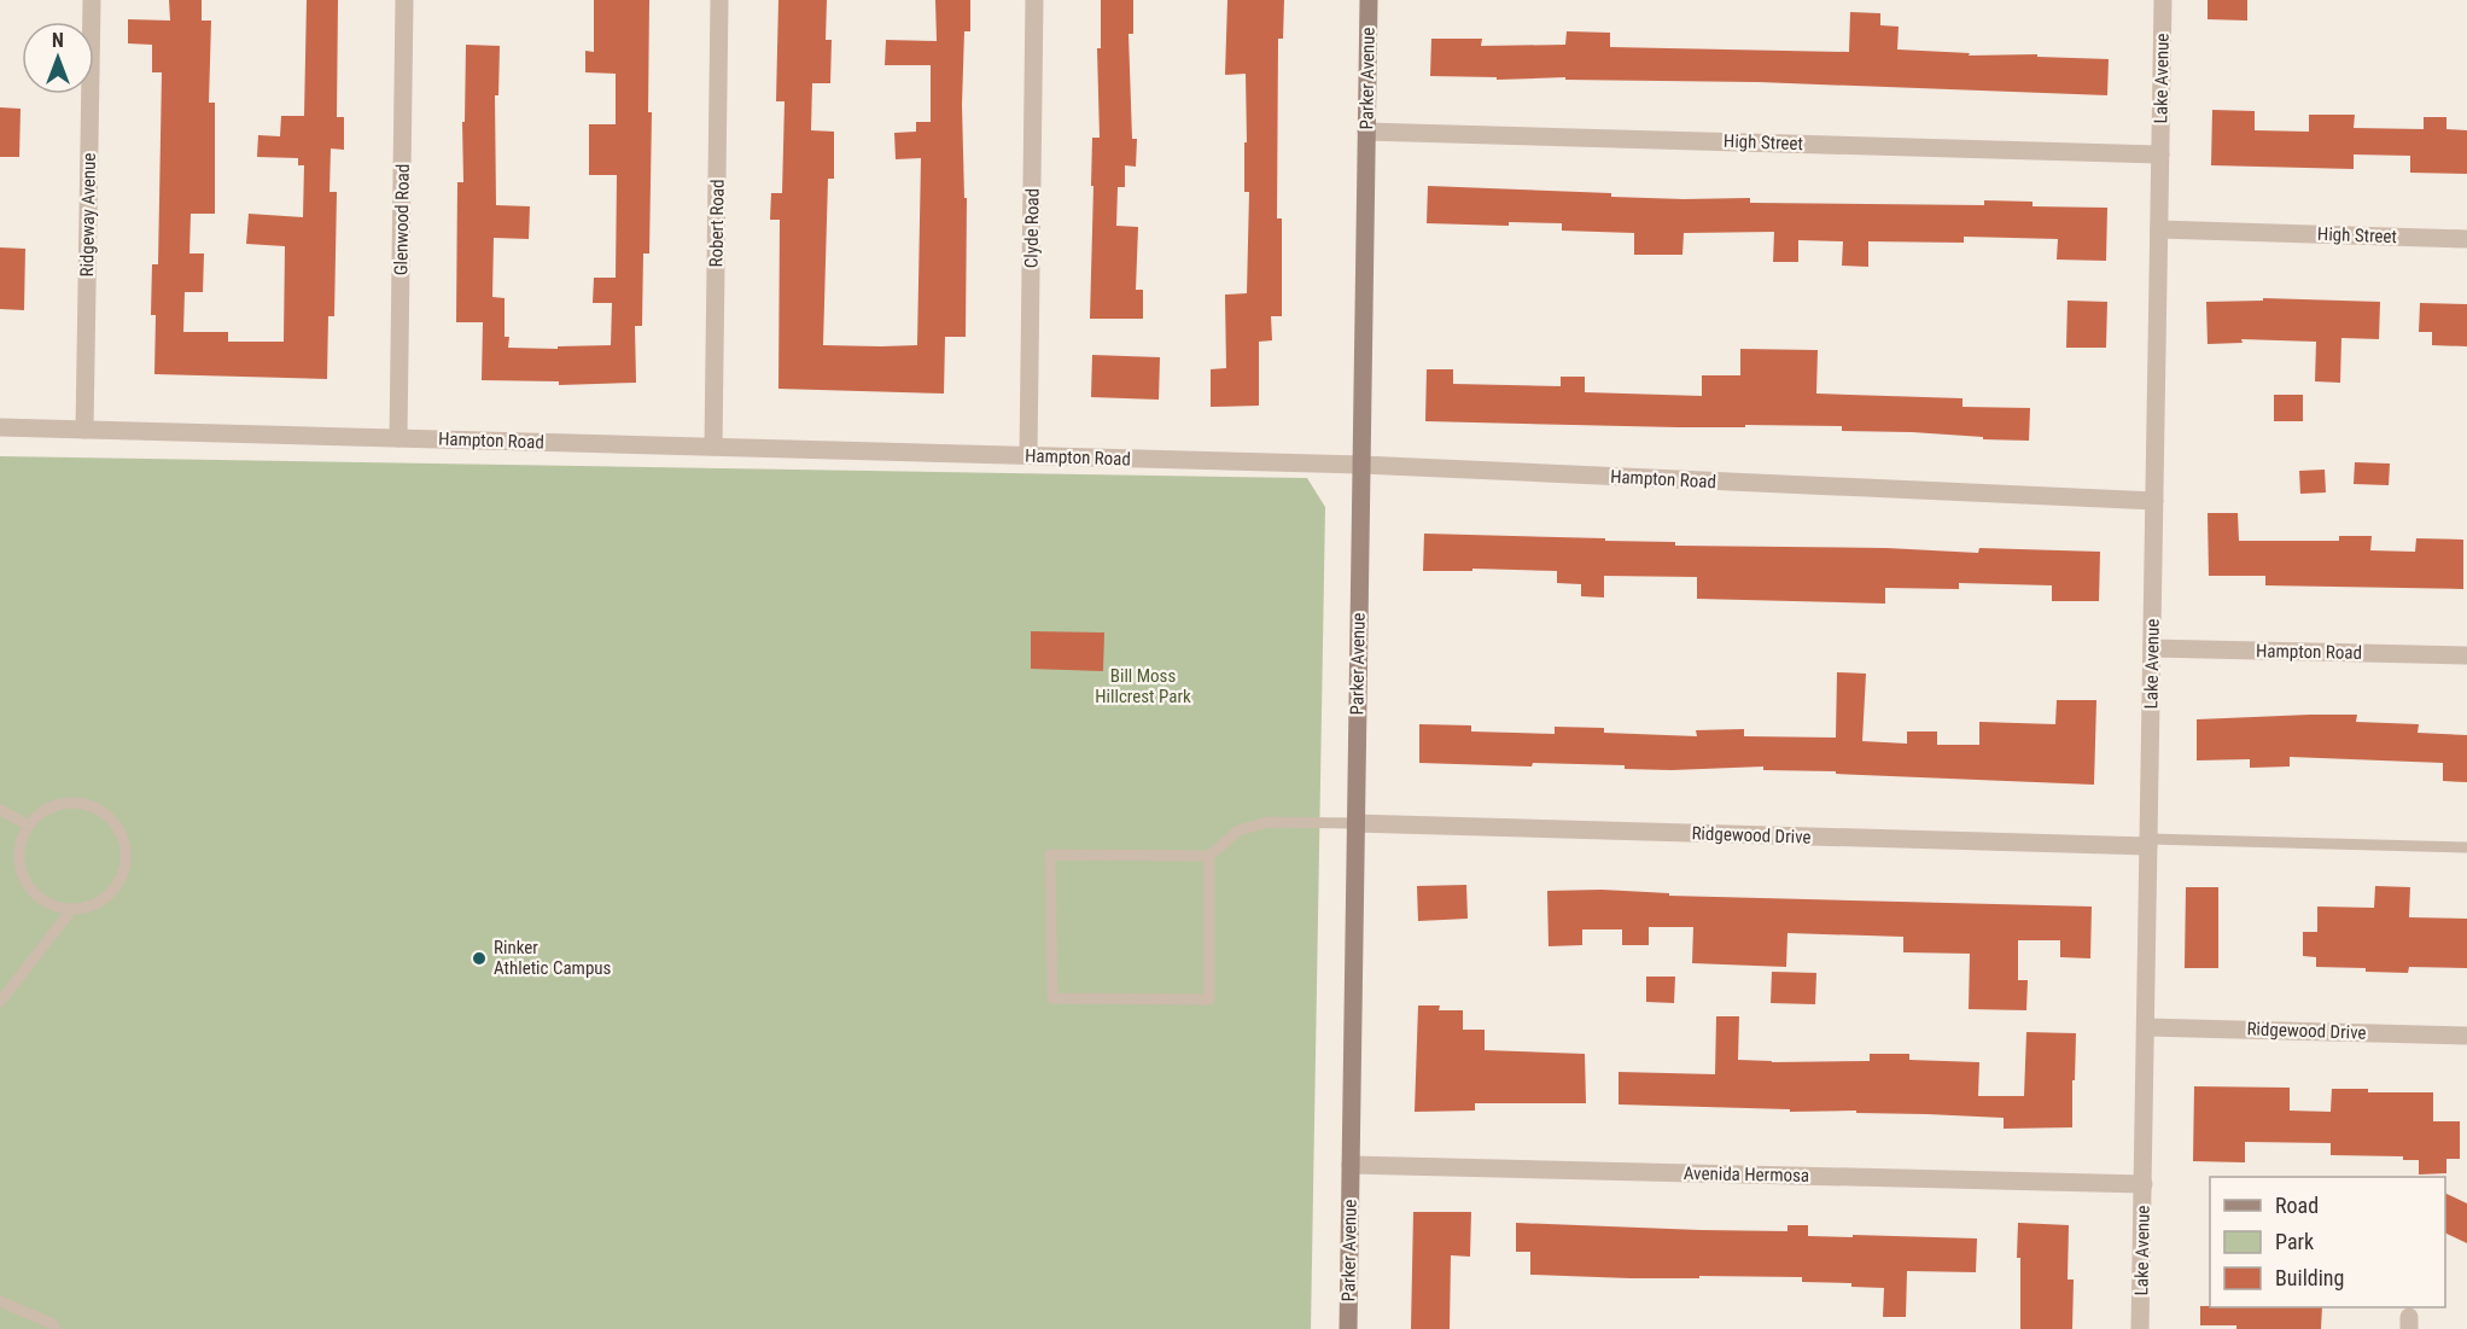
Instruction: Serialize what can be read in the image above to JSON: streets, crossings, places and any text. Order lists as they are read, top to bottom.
{
  "streets": {
    "street": [
      "Parker Avenue",
      "Lake Avenue",
      "High Street",
      "Ridgeway Avenue",
      "Glenwood Road",
      "Robert Road",
      "Clyde Road",
      "Hampton Road",
      "Ridgewood Drive",
      "Avenida Hermosa"
    ]
  },
  "crossings": [
    ["Parker Avenue", "High Street"],
    ["Parker Avenue", "Hampton Road"],
    ["Parker Avenue", "Ridgewood Drive"],
    ["Parker Avenue", "Avenida Hermosa"],
    ["Lake Avenue", "High Street"],
    ["Lake Avenue", "Hampton Road"],
    ["Lake Avenue", "Ridgewood Drive"],
    ["Lake Avenue", "Avenida Hermosa"],
    ["Ridgeway Avenue", "Hampton Road"],
    ["Glenwood Road", "Hampton Road"],
    ["Robert Road", "Hampton Road"],
    ["Clyde Road", "Hampton Road"]
  ],
  "parks": ["Bill Moss Hillcrest Park"],
  "places": ["Rinker Athletic Campus"],
  "legend": ["Road", "Park", "Building"],
  "north": "top"
}
